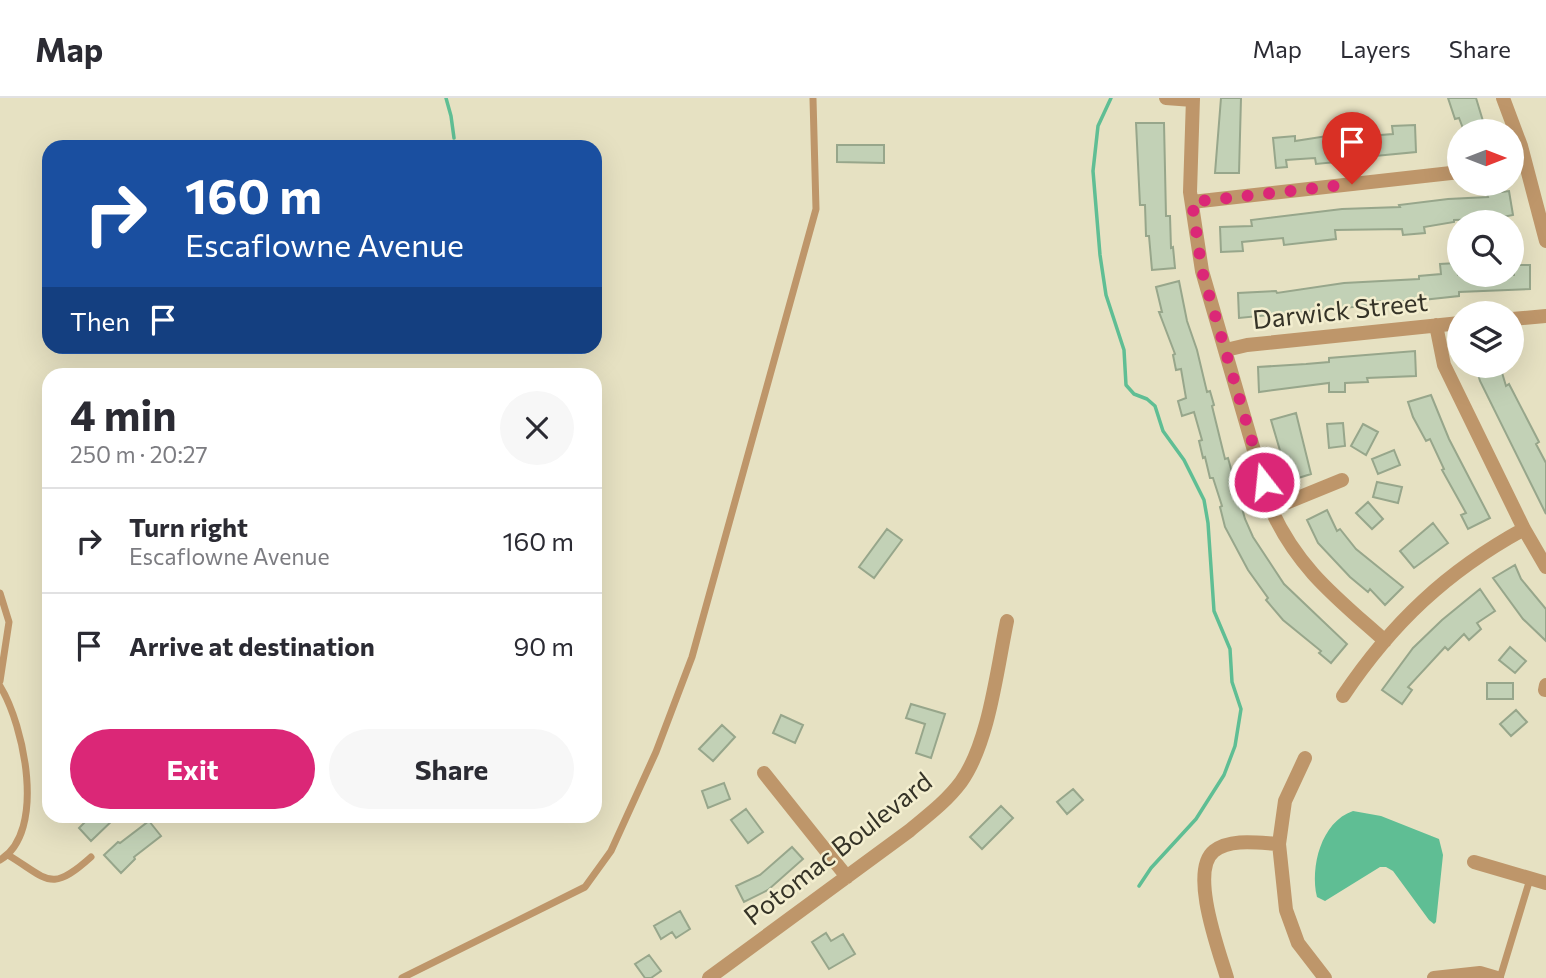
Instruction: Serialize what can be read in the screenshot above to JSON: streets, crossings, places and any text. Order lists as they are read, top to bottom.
{
  "streets": {
    "street": ["Darwick Street", "Potomac Boulevard"]
  },
  "north": "right",
  "page": {
    "header": "Map",
    "nav": ["Map", "Layers", "Share"],
    "turn": ["160 m", "Escaflowne Avenue"],
    "then": "Then",
    "heading": ["4 min", "250 m · 20:27"],
    "list": [
      {
        "name": "Turn right",
        "note": "Escaflowne Avenue",
        "value": "160 m"
      },
      {
        "name": "Arrive at destination",
        "value": "90 m"
      }
    ],
    "buttons": ["Exit", "Share"]
  }
}
